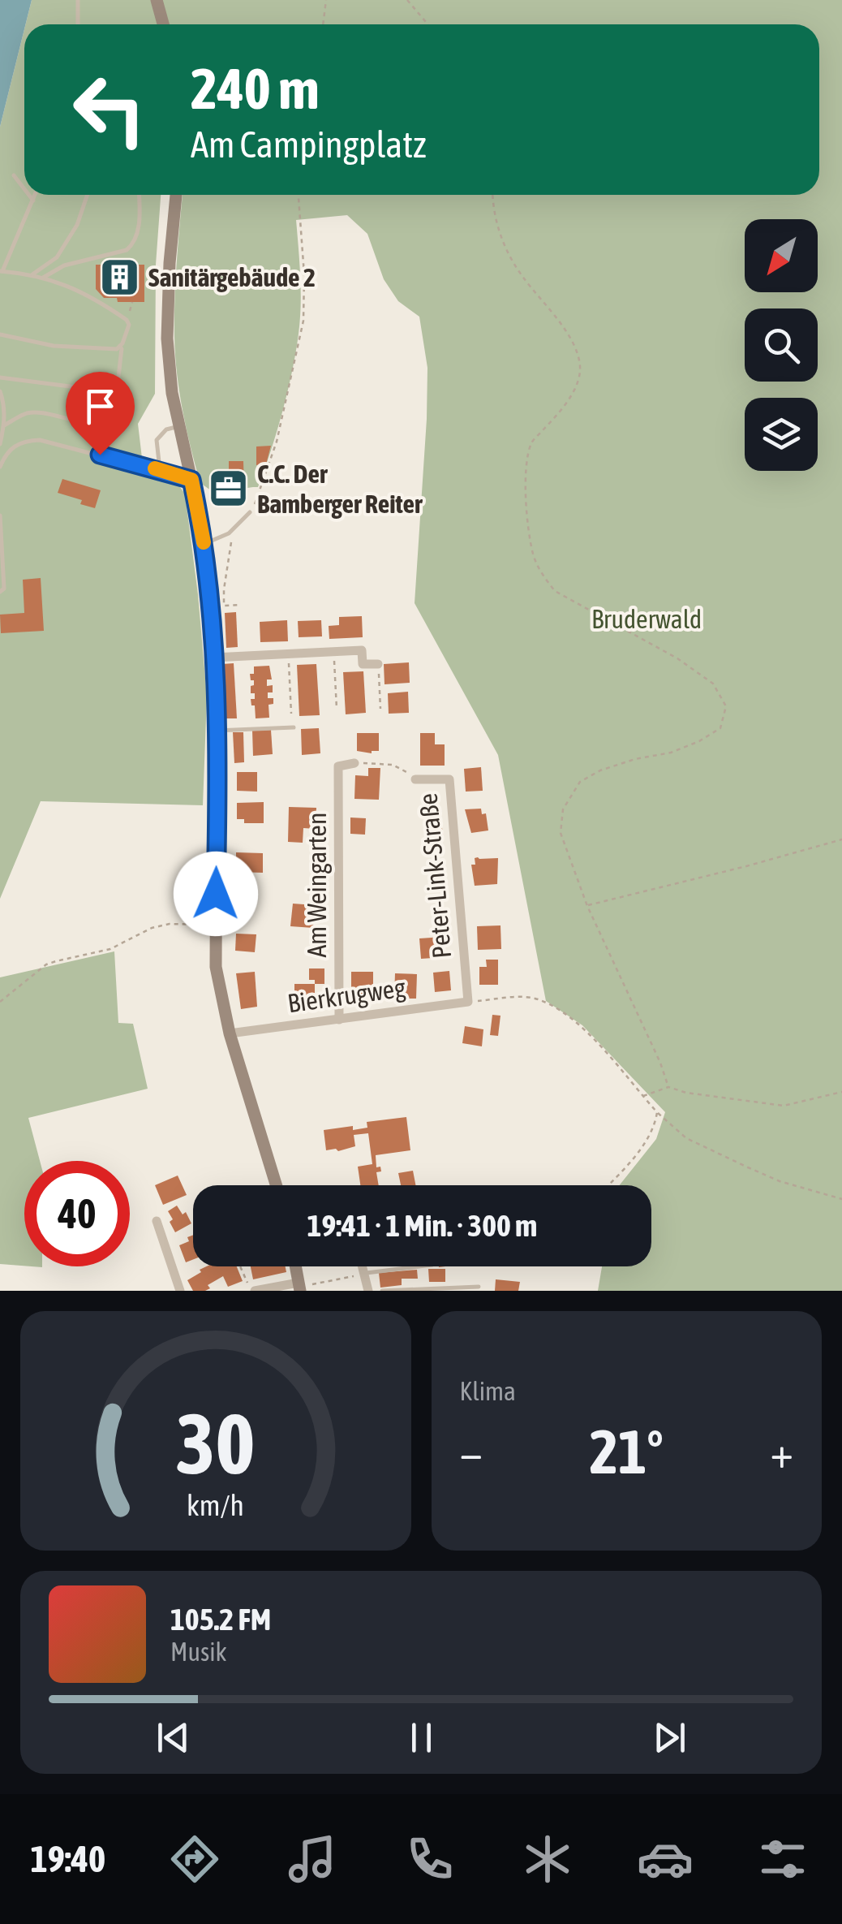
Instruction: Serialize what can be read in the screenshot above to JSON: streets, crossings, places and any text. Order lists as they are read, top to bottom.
{
  "streets": {
    "street": ["Peter-Link-Straße", "Am Weingarten", "Bierkrugweg"]
  },
  "crossings": [
    ["Peter-Link-Straße", "Bierkrugweg"],
    ["Am Weingarten", "Bierkrugweg"]
  ],
  "parks": ["Bruderwald"],
  "places": {
    "building": ["Sanitärgebäude 2"],
    "office": ["C.C. Der Bamberger Reiter"]
  },
  "north": "bottom left",
  "page": {
    "turn": ["240 m", "Am Campingplatz"],
    "limit": "40",
    "trip": "19:41 · 1 Min. · 300 m",
    "tile": "Klima",
    "heat": ["−", "21°", "+"],
    "song": ["105.2 FM", "Musik"],
    "tabs": "19:40",
    "gauge": ["30", "km/h"]
  }
}
